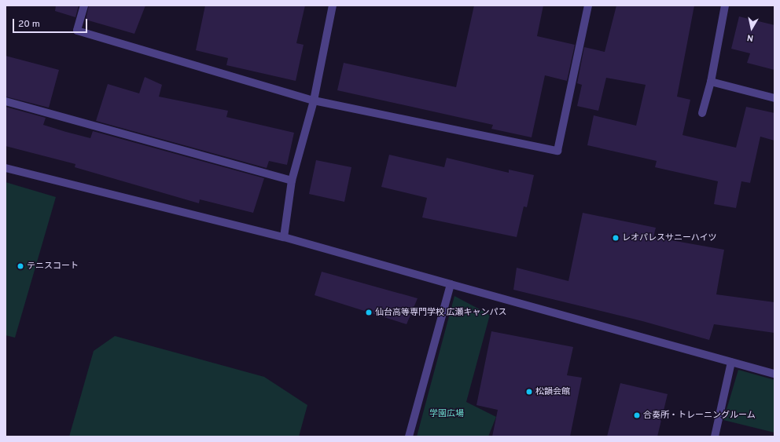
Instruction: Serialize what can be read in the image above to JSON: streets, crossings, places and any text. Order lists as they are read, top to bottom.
{
  "parks": ["学園広場"],
  "places": [
    "レオパレスサニーハイツ",
    "テニスコート",
    "仙台高等専門学校 広瀬キャンパス",
    "松韻会館",
    "合奏所・トレーニングルーム"
  ],
  "scale_bar": "20 m",
  "north": "bottom"
}
